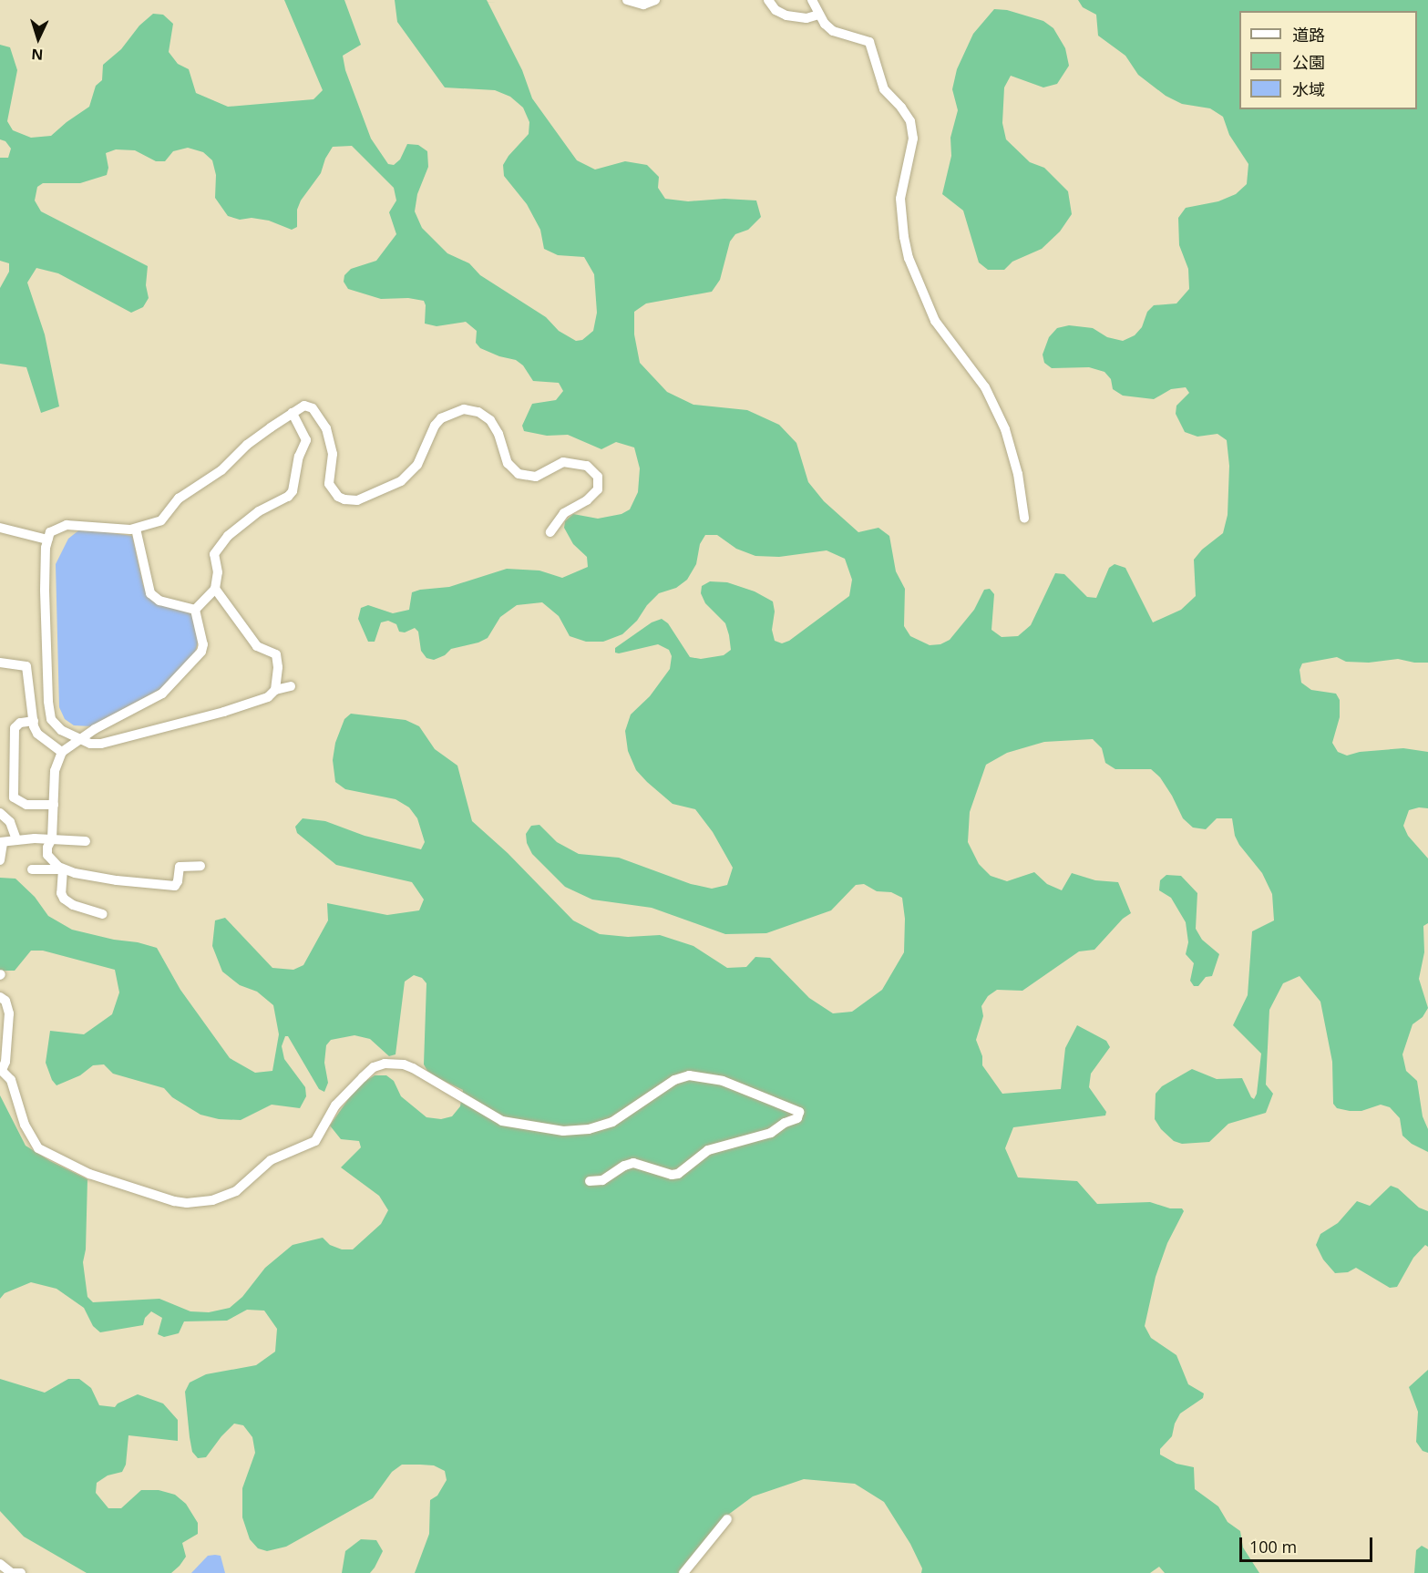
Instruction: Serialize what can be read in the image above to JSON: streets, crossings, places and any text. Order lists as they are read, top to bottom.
{
  "legend": ["道路", "公園", "水域"],
  "scale_bar": "100 m",
  "north": "bottom"
}
